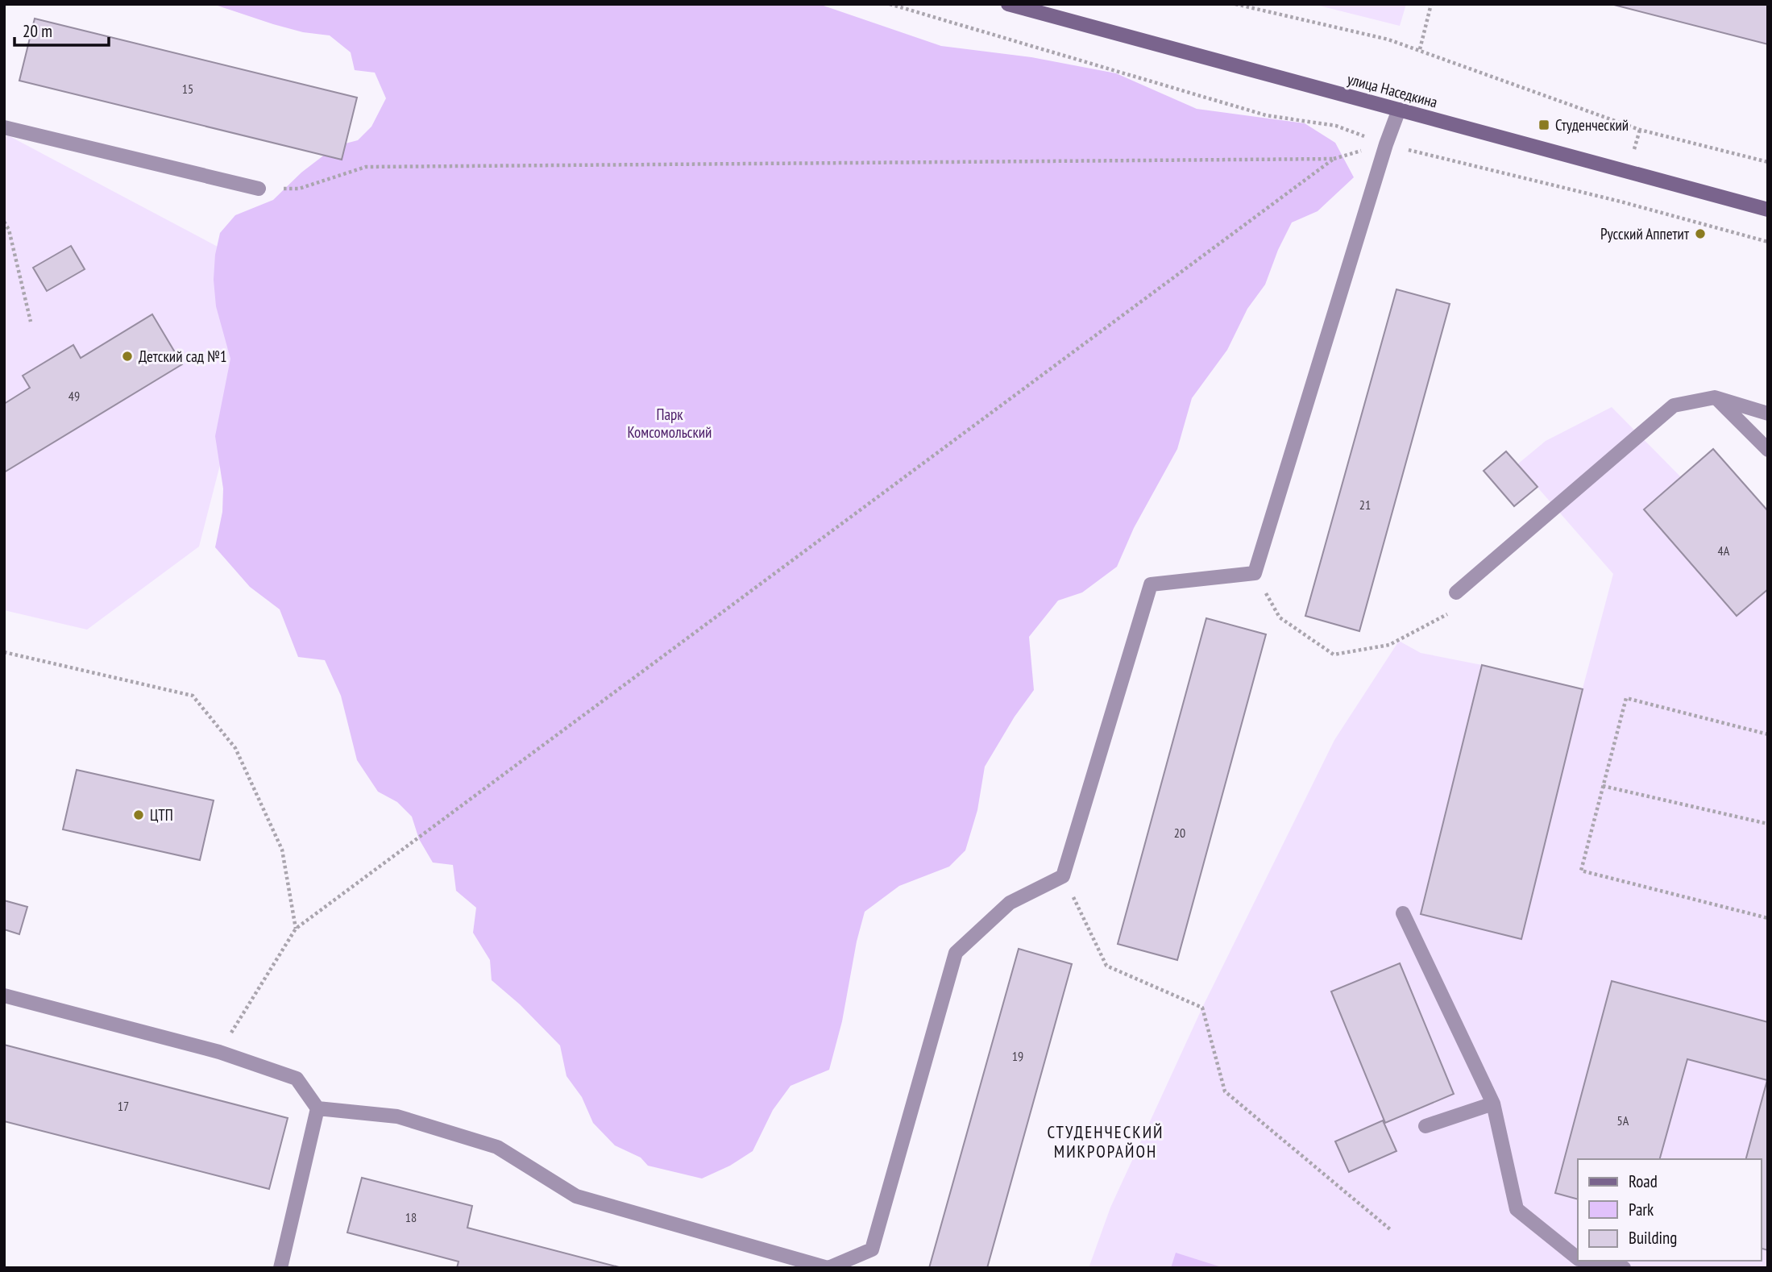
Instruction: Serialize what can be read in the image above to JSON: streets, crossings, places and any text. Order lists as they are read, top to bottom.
{
  "streets": {
    "main road": ["улица Наседкина"]
  },
  "districts": ["СТУДЕНЧЕСКИЙ МИКРОРАЙОН"],
  "parks": ["Парк Комсомольский"],
  "places": {
    "transit": ["Студенческий"],
    "other": ["Русский Аппетит", "Детский сад №1", "ЦТП"]
  },
  "house_numbers": [
    "15",
    "49",
    "21",
    "4А",
    "20",
    "19",
    "17",
    "5А",
    "18"
  ],
  "legend": ["Road", "Park", "Building"],
  "scale_bar": "20 m"
}
